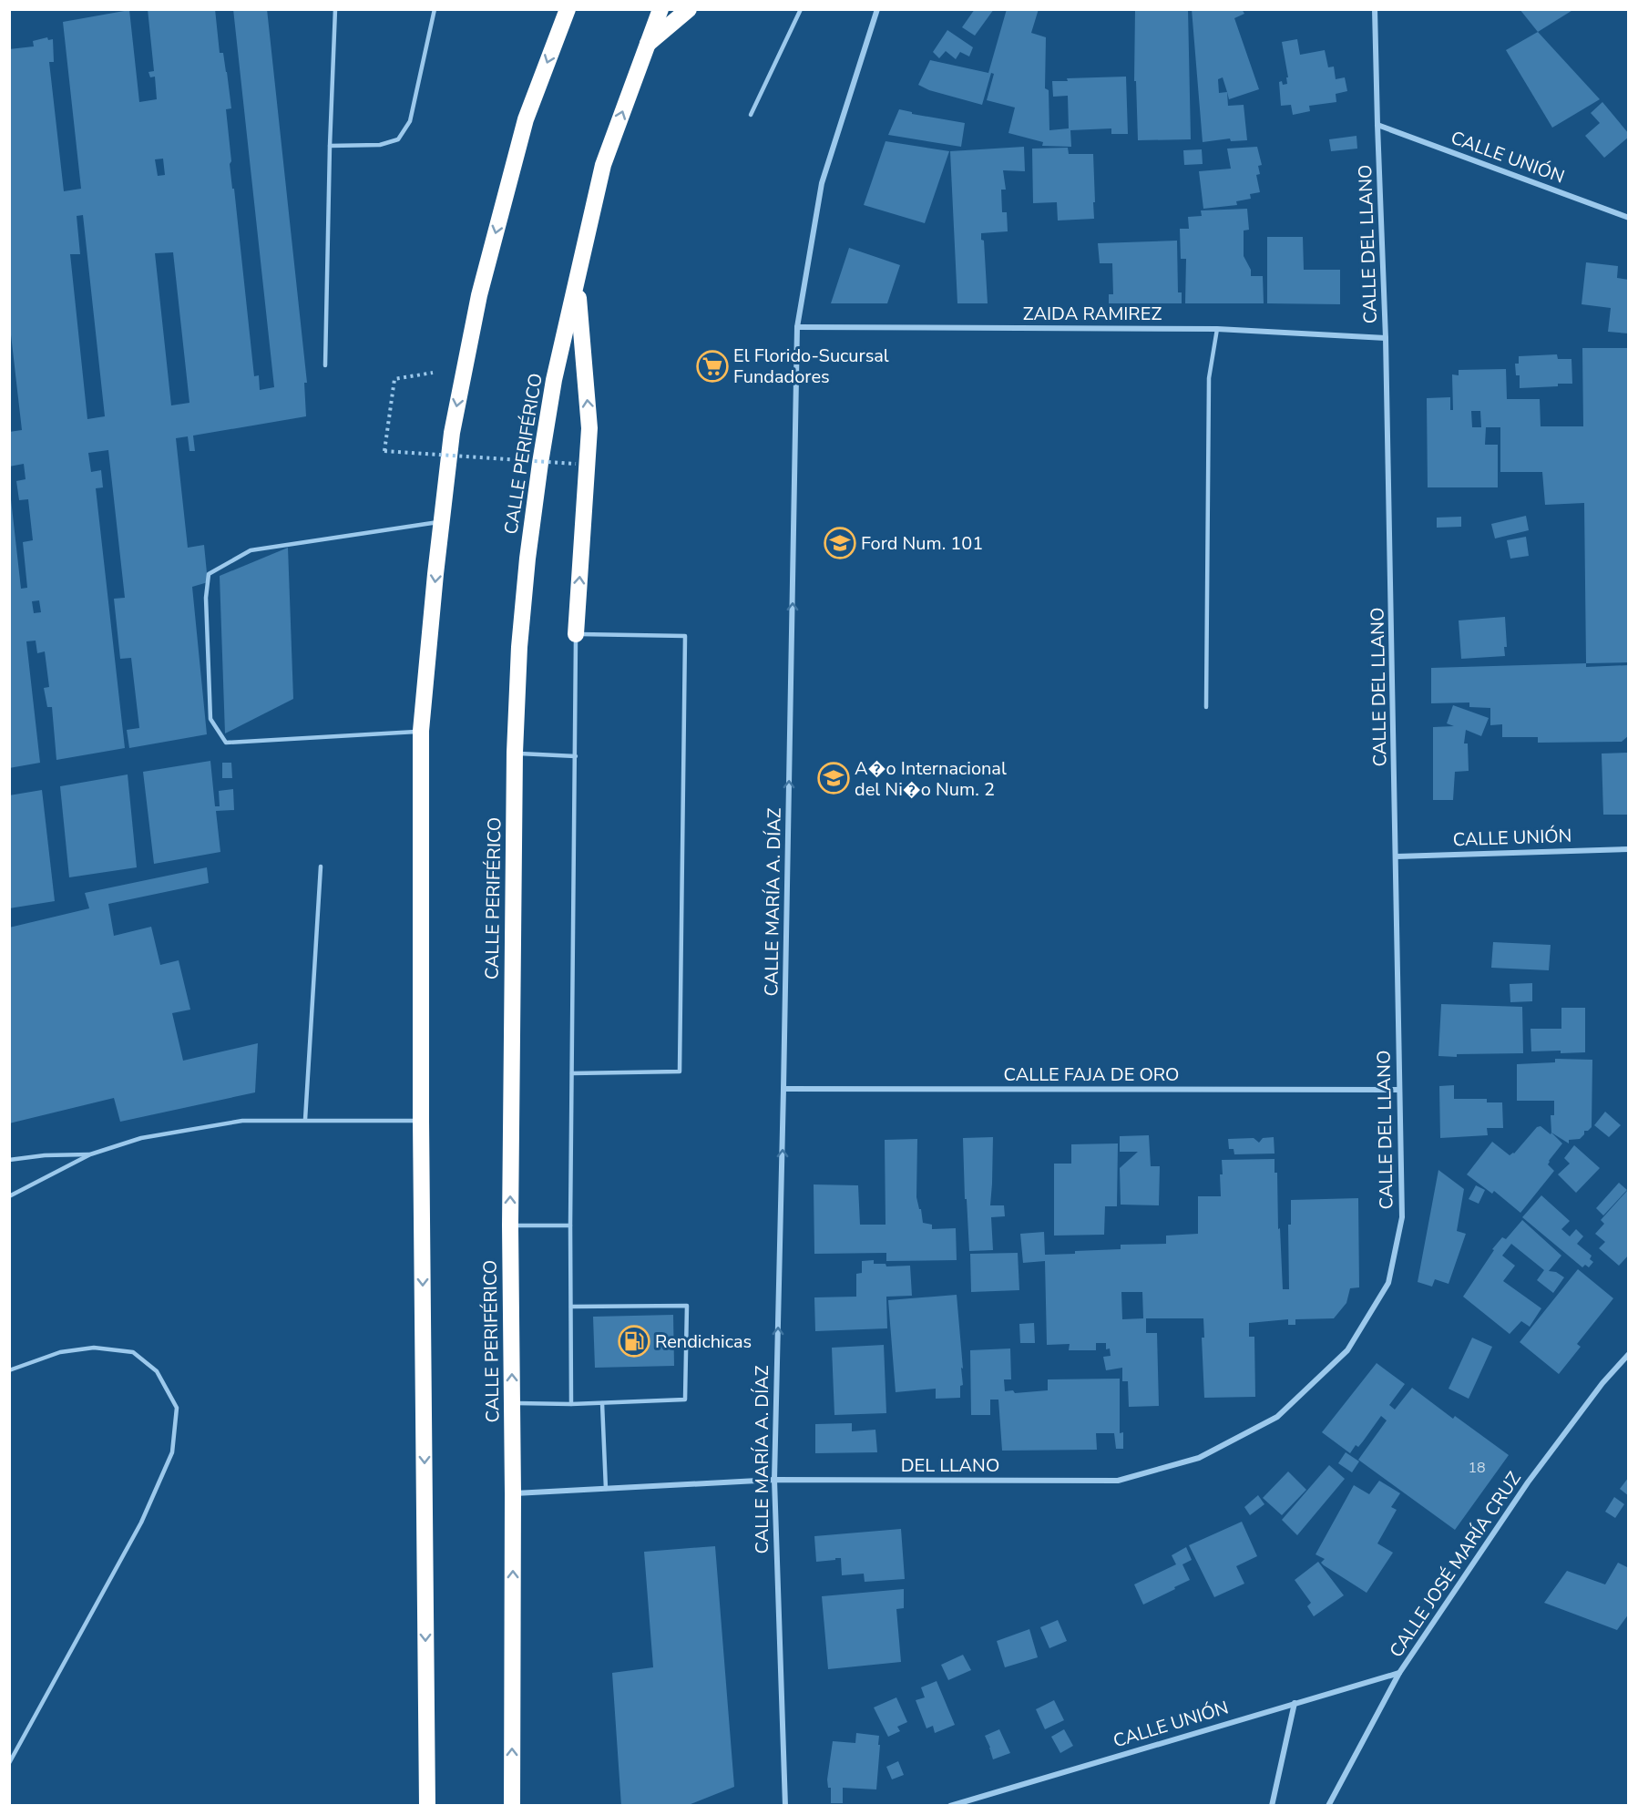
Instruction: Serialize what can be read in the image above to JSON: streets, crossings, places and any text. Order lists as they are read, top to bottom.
{
  "streets": {
    "highway": ["CALLE PERIFÉRICO"],
    "street": [
      "CALLE UNIÓN",
      "CALLE DEL LLANO",
      "ZAIDA RAMIREZ",
      "CALLE MARÍA A. DÍAZ",
      "CALLE FAJA DE ORO",
      "DEL LLANO",
      "CALLE JOSÉ MARÍA CRUZ"
    ]
  },
  "crossings": [
    ["CALLE UNIÓN", "CALLE DEL LLANO"],
    ["CALLE UNIÓN", "CALLE JOSÉ MARÍA CRUZ"],
    ["CALLE DEL LLANO", "ZAIDA RAMIREZ"],
    ["CALLE DEL LLANO", "CALLE FAJA DE ORO"],
    ["CALLE DEL LLANO", "DEL LLANO"],
    ["ZAIDA RAMIREZ", "CALLE MARÍA A. DÍAZ"],
    ["CALLE PERIFÉRICO", "DEL LLANO"],
    ["CALLE MARÍA A. DÍAZ", "CALLE FAJA DE ORO"],
    ["CALLE MARÍA A. DÍAZ", "DEL LLANO"]
  ],
  "one_way": ["CALLE MARÍA A. DÍAZ"],
  "places": {
    "supermarket": ["El Florido-Sucursal Fundadores"],
    "school or university": ["Ford Num. 101", "A�o Internacional del Ni�o Num. 2"],
    "fuel station": ["Rendichicas"]
  },
  "house_numbers": ["18"]
}
